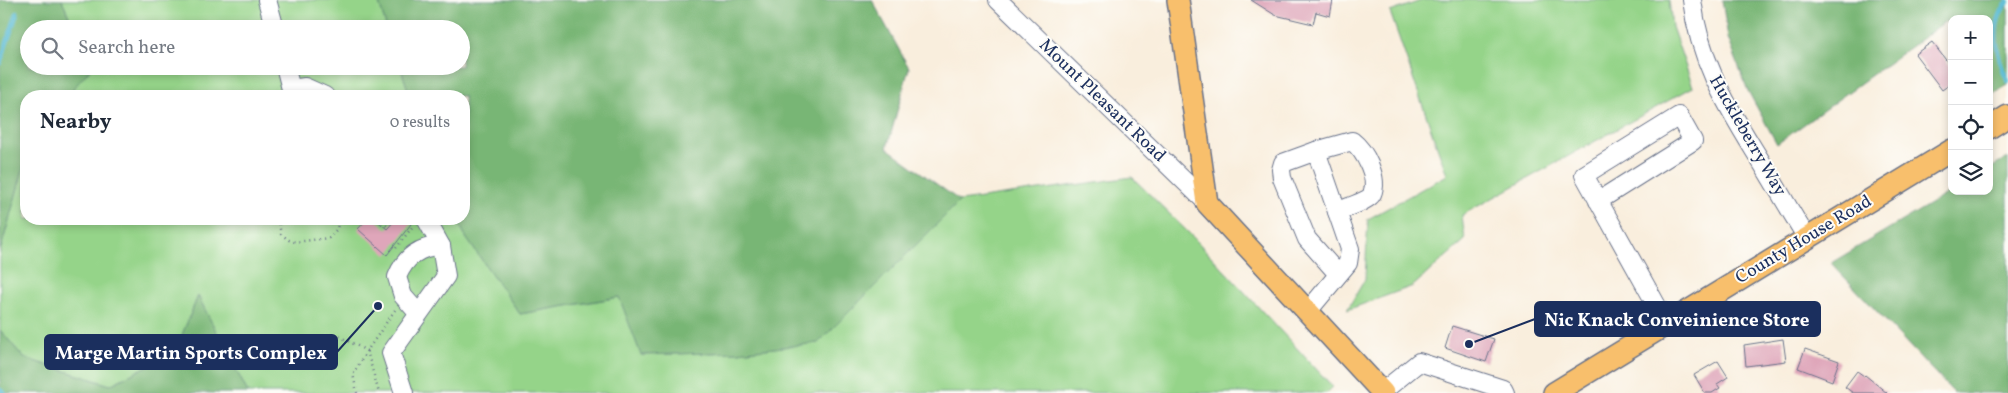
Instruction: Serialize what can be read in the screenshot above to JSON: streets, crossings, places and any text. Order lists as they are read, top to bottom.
{
  "streets": {
    "main road": ["County House Road"],
    "street": ["Mount Pleasant Road", "Huckleberry Way"]
  },
  "crossings": [
    ["Huckleberry Way", "County House Road"]
  ],
  "places": ["Marge Martin Sports Complex", "Nic Knack Conveinience Store"],
  "page": {
    "map_buttons": ["+", "−"],
    "search": "Search here",
    "heading": ["Nearby", "0 results"]
  }
}
